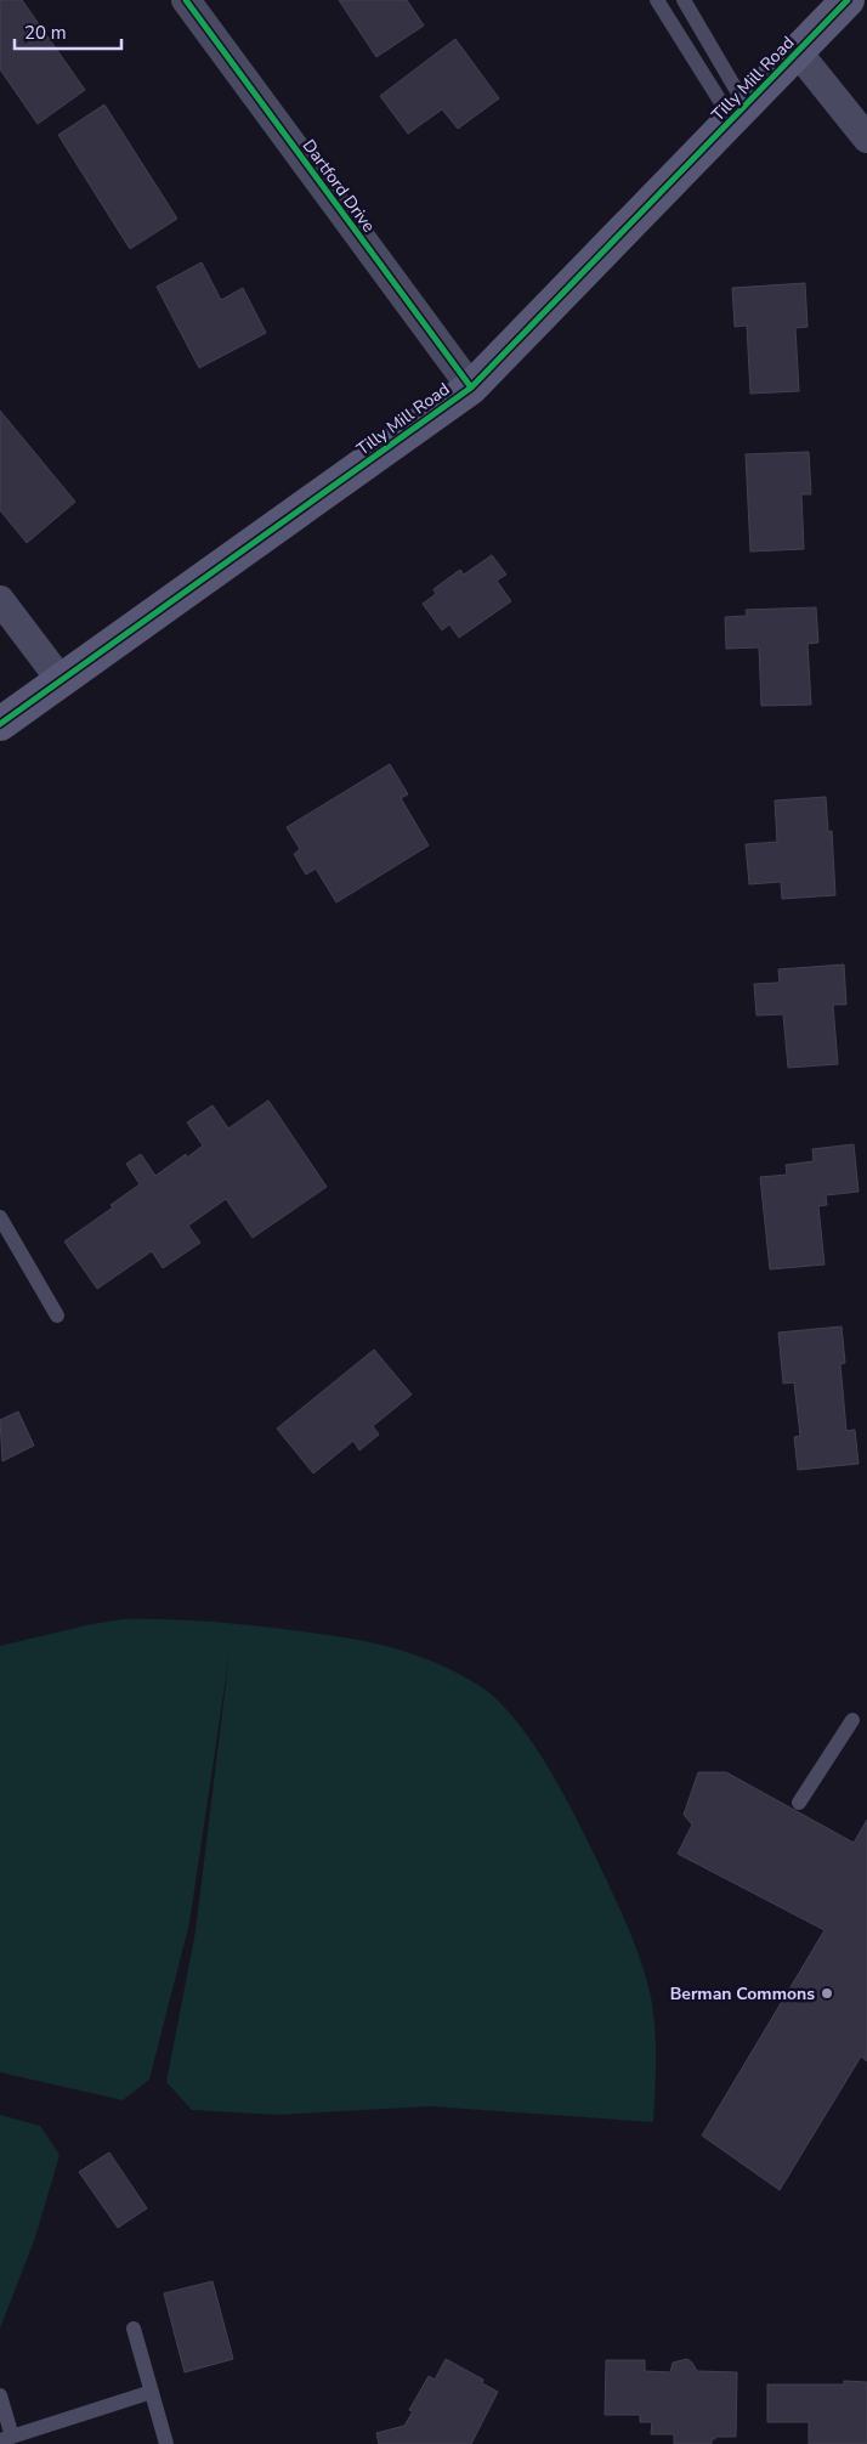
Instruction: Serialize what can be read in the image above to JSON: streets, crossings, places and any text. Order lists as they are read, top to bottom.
{
  "streets": {
    "street": ["Tilly Mill Road", "Dartford Drive"]
  },
  "crossings": [
    ["Tilly Mill Road", "Dartford Drive"]
  ],
  "places": ["Berman Commons"],
  "scale_bar": "20 m"
}
